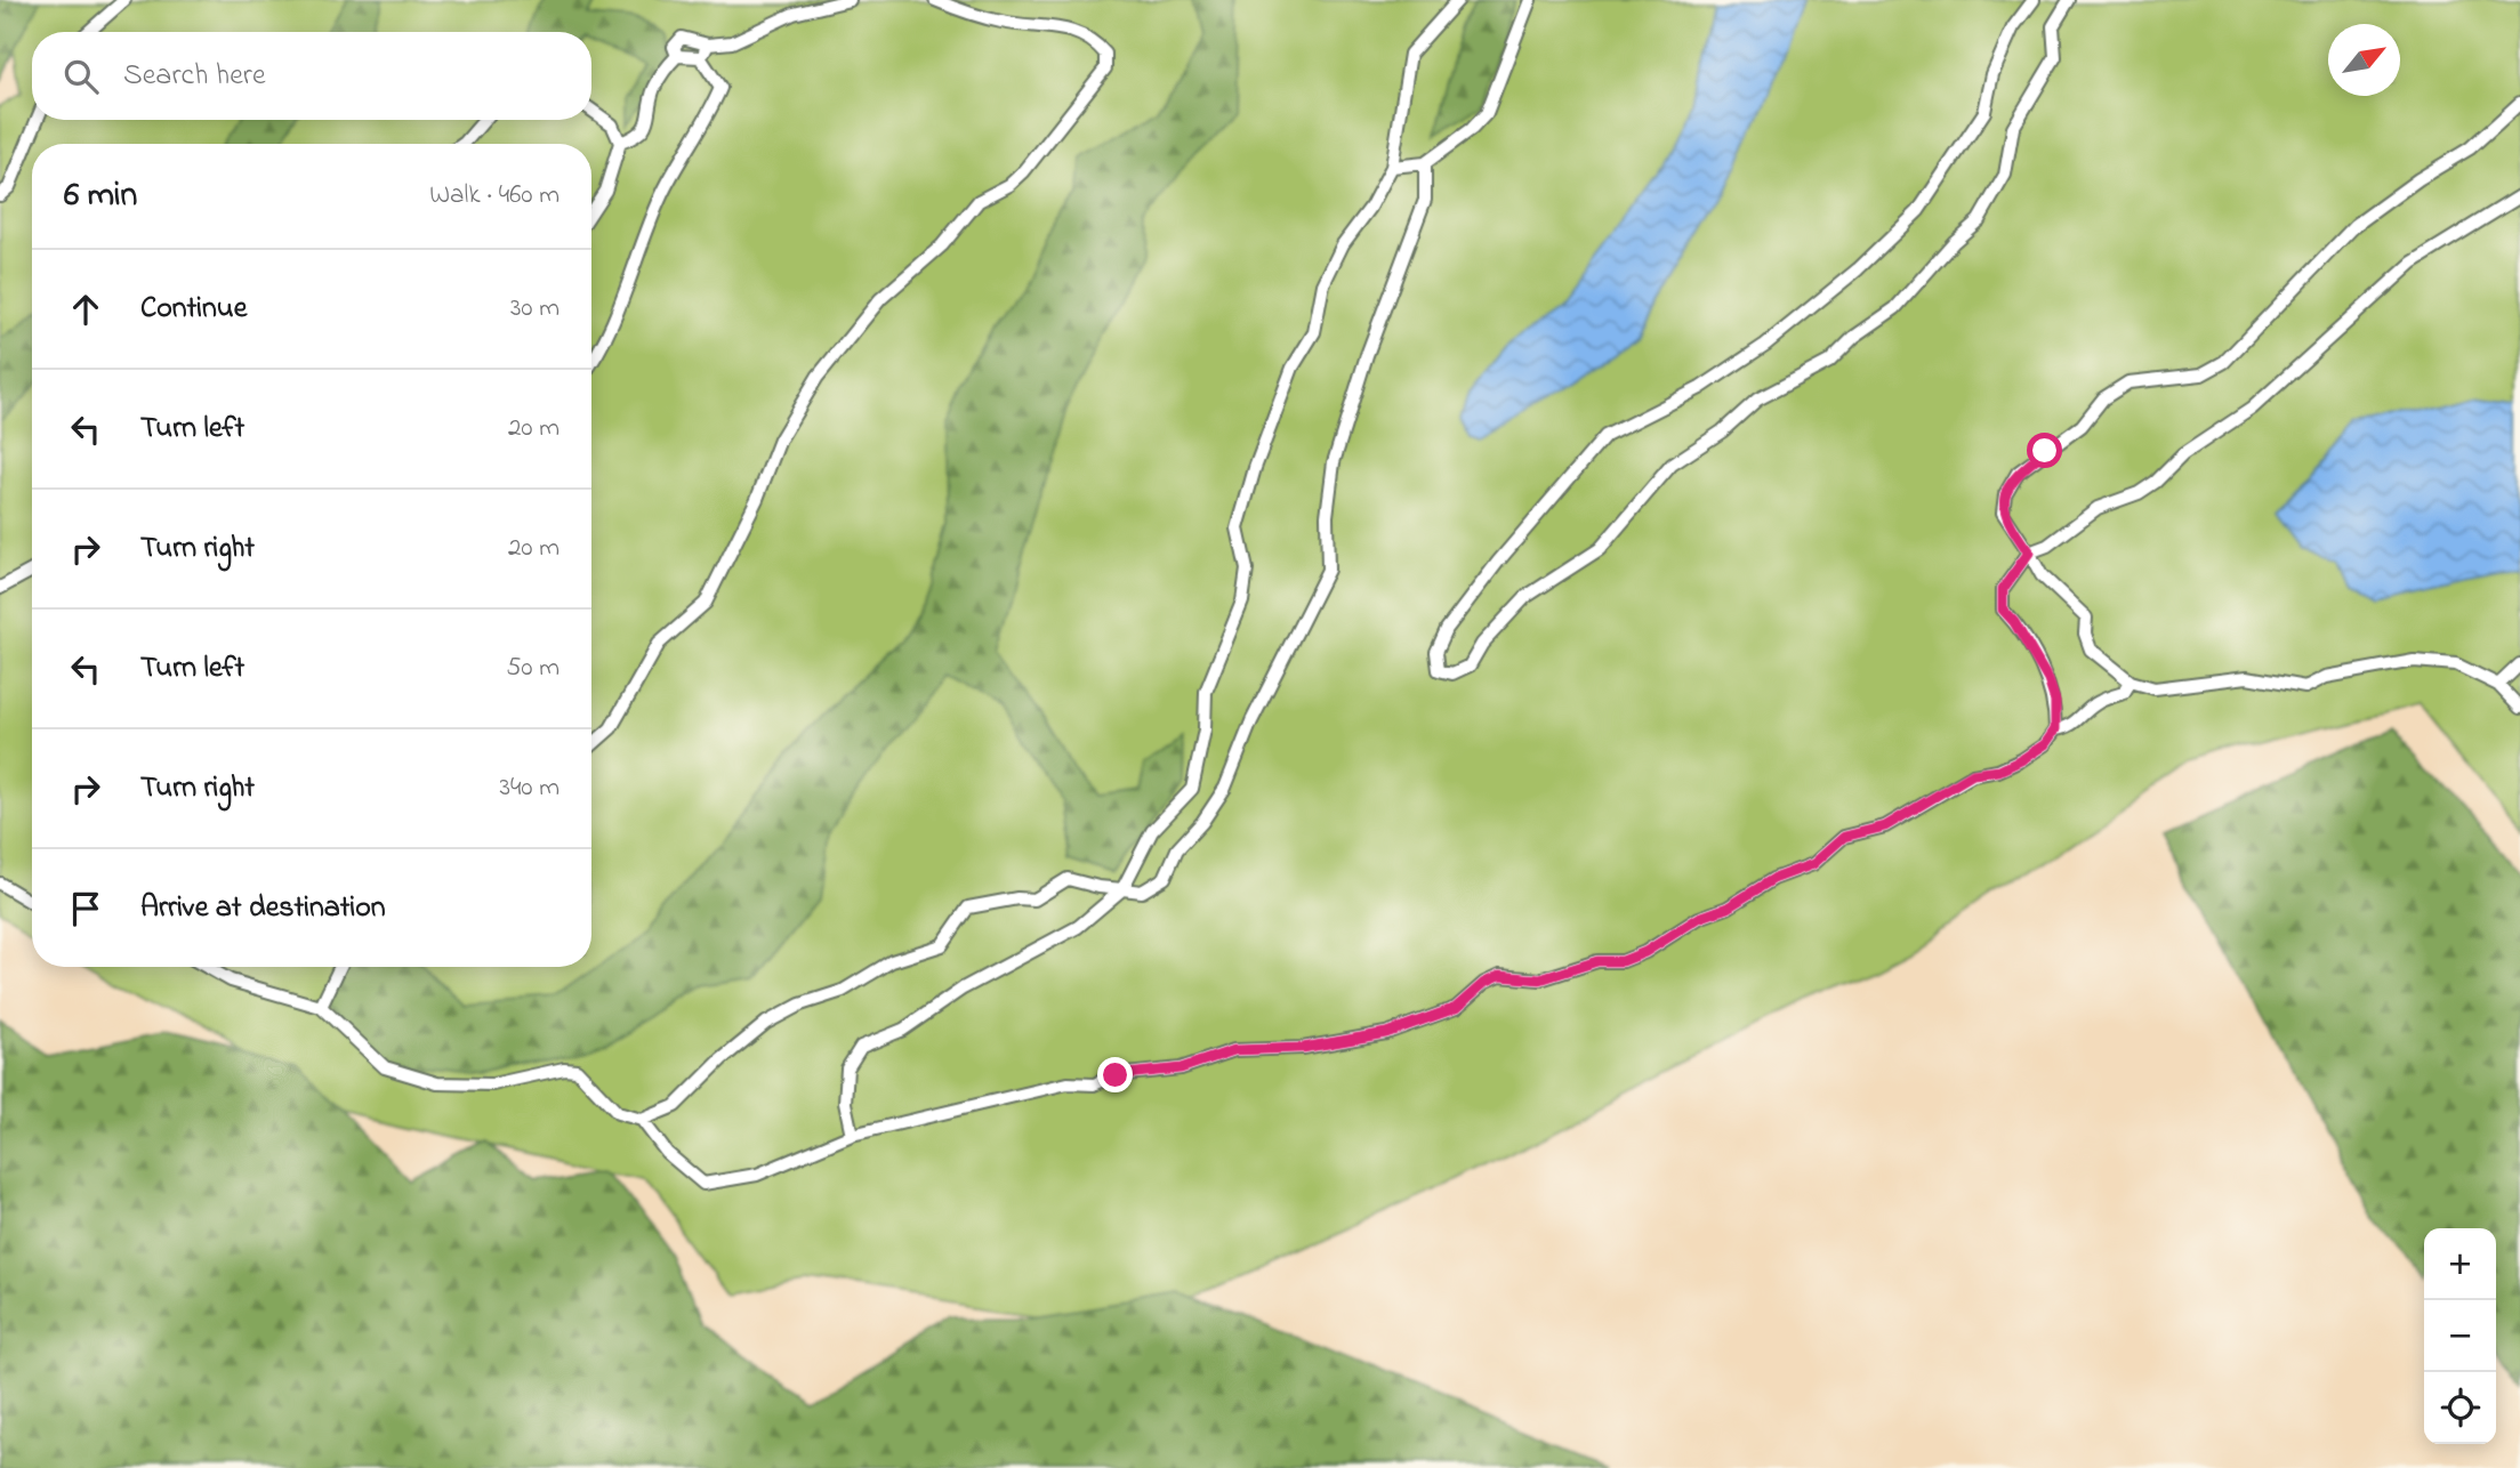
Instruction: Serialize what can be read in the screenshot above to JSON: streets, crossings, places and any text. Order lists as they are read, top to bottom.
{
  "north": "top right",
  "page": {
    "search": "Search here",
    "heading": ["6 min", "Walk · 460 m"],
    "list": [
      ["Continue", "30 m"],
      ["Turn left", "20 m"],
      ["Turn right", "20 m"],
      ["Turn left", "50 m"],
      ["Turn right", "340 m"],
      "Arrive at destination"
    ],
    "map_buttons": ["+", "−"]
  }
}
